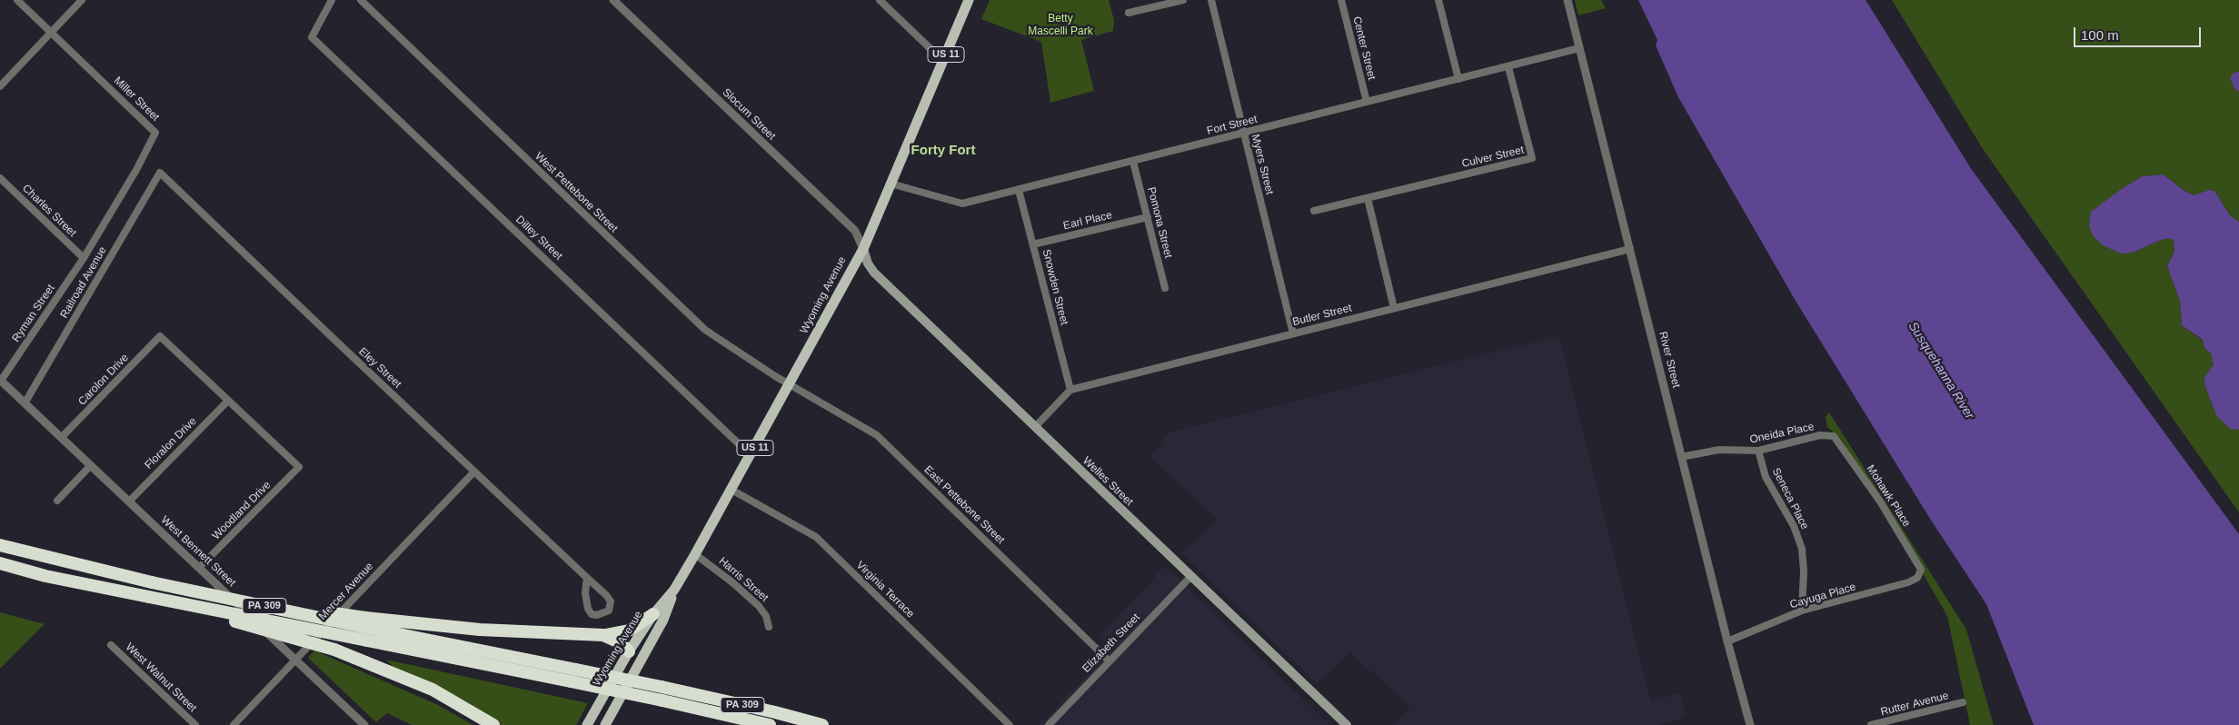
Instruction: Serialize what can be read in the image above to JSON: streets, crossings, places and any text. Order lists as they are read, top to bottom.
{
  "streets": {
    "highway": ["PA 309"],
    "main road": ["US 11", "Wyoming Avenue", "Welles Street"],
    "street": [
      "Center Street",
      "Miller Street",
      "Slocum Street",
      "Fort Street",
      "Culver Street",
      "Myers Street",
      "West Pettebone Street",
      "Charles Street",
      "Earl Place",
      "Pomona Street",
      "Dilley Street",
      "Railroad Avenue",
      "Snowden Street",
      "Ryman Street",
      "Butler Street",
      "River Street",
      "Eley Street",
      "Carolon Drive",
      "Oneida Place",
      "Floralon Drive",
      "Mohawk Place",
      "Seneca Place",
      "East Pettebone Street",
      "Woodland Drive",
      "West Bennett Street",
      "Harris Street",
      "Virginia Terrace",
      "Mercer Avenue",
      "Cayuga Place",
      "Elizabeth Street",
      "West Walnut Street",
      "Rutter Avenue"
    ]
  },
  "crossings": [
    ["Center Street", "Fort Street"],
    ["Miller Street", "Charles Street"],
    ["Miller Street", "Ryman Street"],
    ["Slocum Street", "Wyoming Avenue"],
    ["Slocum Street", "Welles Street"],
    ["Fort Street", "Culver Street"],
    ["Fort Street", "Myers Street"],
    ["Fort Street", "Pomona Street"],
    ["Fort Street", "Snowden Street"],
    ["Fort Street", "Wyoming Avenue"],
    ["Fort Street", "River Street"],
    ["Myers Street", "Butler Street"],
    ["West Pettebone Street", "Wyoming Avenue"],
    ["West Pettebone Street", "East Pettebone Street"],
    ["Charles Street", "Ryman Street"],
    ["Earl Place", "Pomona Street"],
    ["Earl Place", "Snowden Street"],
    ["Dilley Street", "Wyoming Avenue"],
    ["Railroad Avenue", "Eley Street"],
    ["Railroad Avenue", "West Bennett Street"],
    ["Snowden Street", "Butler Street"],
    ["Wyoming Avenue", "Welles Street"],
    ["Wyoming Avenue", "East Pettebone Street"],
    ["Wyoming Avenue", "Harris Street"],
    ["Wyoming Avenue", "Virginia Terrace"],
    ["Ryman Street", "West Bennett Street"],
    ["Butler Street", "River Street"],
    ["River Street", "Oneida Place"],
    ["River Street", "Cayuga Place"],
    ["Eley Street", "Mercer Avenue"],
    ["Carolon Drive", "Floralon Drive"],
    ["Carolon Drive", "Woodland Drive"],
    ["Carolon Drive", "West Bennett Street"],
    ["Oneida Place", "Mohawk Place"],
    ["Oneida Place", "Seneca Place"],
    ["Floralon Drive", "Woodland Drive"],
    ["Floralon Drive", "West Bennett Street"],
    ["Welles Street", "Elizabeth Street"],
    ["Mohawk Place", "Cayuga Place"],
    ["Seneca Place", "Cayuga Place"],
    ["East Pettebone Street", "Elizabeth Street"],
    ["Woodland Drive", "West Bennett Street"],
    ["West Bennett Street", "Mercer Avenue"]
  ],
  "districts": ["Forty Fort"],
  "water": ["Susquehanna River"],
  "parks": ["Betty Mascelli Park"],
  "scale_bar": "100 m"
}
